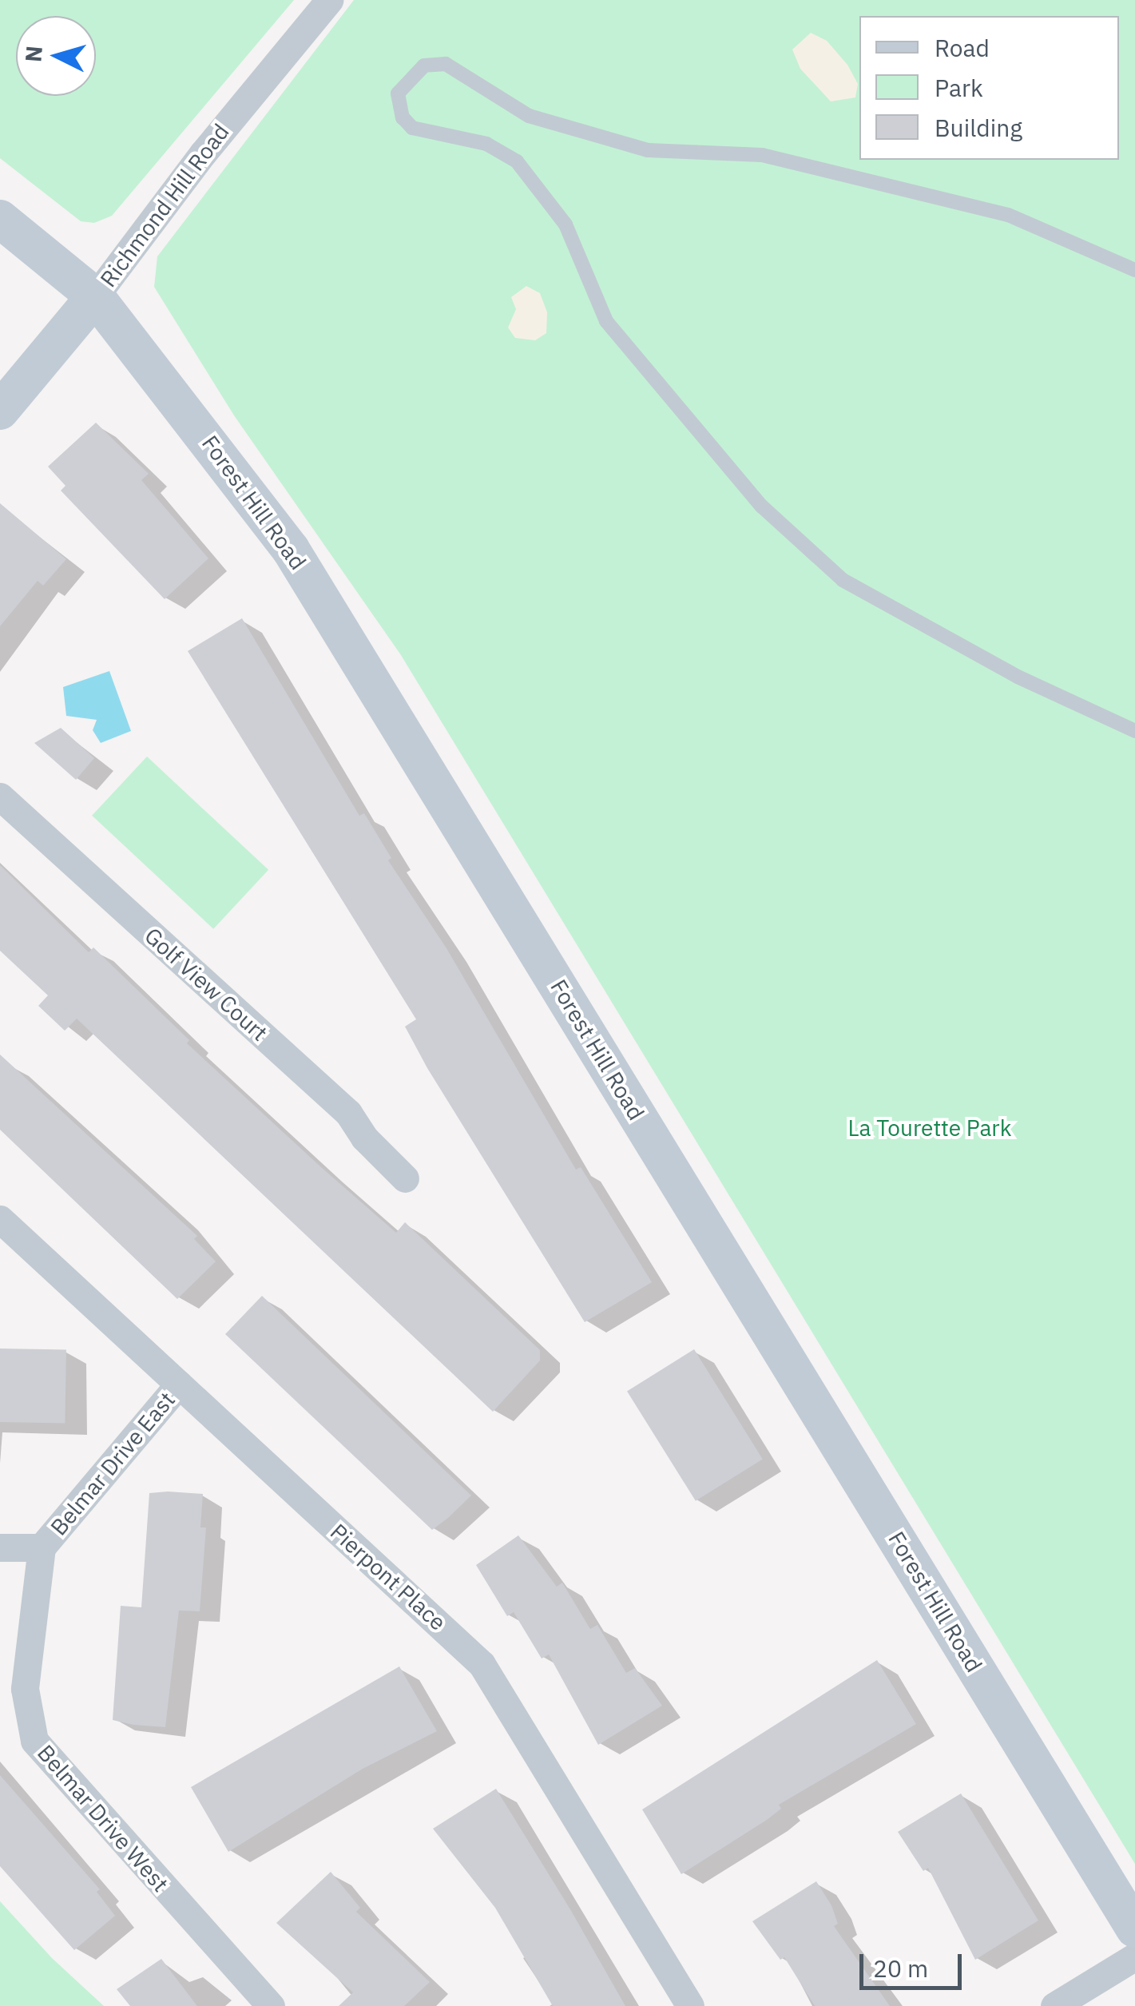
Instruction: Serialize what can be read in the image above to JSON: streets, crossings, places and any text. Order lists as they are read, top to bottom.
{
  "streets": {
    "street": [
      "Richmond Hill Road",
      "Forest Hill Road",
      "Golf View Court",
      "Belmar Drive East",
      "Pierpont Place",
      "Belmar Drive West"
    ]
  },
  "crossings": [
    ["Richmond Hill Road", "Forest Hill Road"],
    ["Belmar Drive East", "Pierpont Place"],
    ["Belmar Drive East", "Belmar Drive West"]
  ],
  "parks": ["La Tourette Park"],
  "legend": ["Road", "Park", "Building"],
  "scale_bar": "20 m",
  "north": "left"
}
